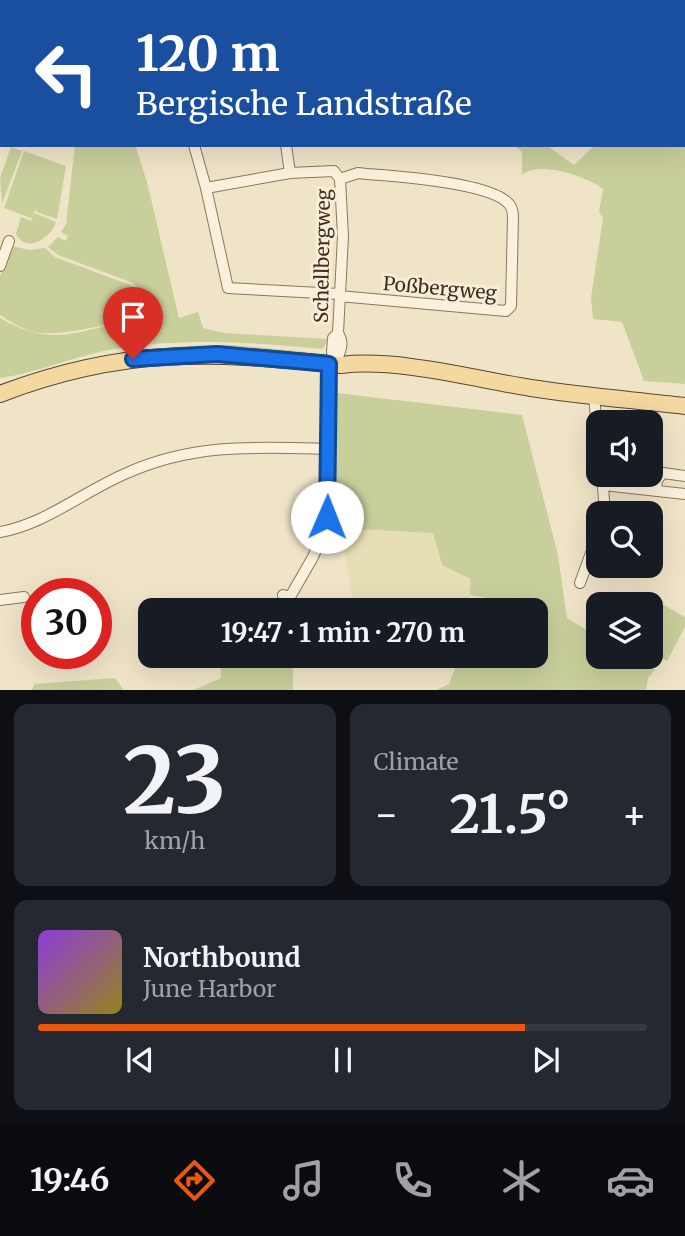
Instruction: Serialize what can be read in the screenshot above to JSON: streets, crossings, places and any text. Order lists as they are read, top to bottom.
{
  "streets": {
    "street": ["Schellbergweg", "Poßbergweg"]
  },
  "crossings": [
    ["Schellbergweg", "Poßbergweg"]
  ],
  "page": {
    "turn": ["120 m", "Bergische Landstraße"],
    "limit": "30",
    "trip": "19:47 · 1 min · 270 m",
    "tile": [
      ["23", "km/h"],
      "Climate"
    ],
    "heat": ["−", "21.5°", "+"],
    "song": ["Northbound", "June Harbor"],
    "tabs": "19:46"
  }
}
